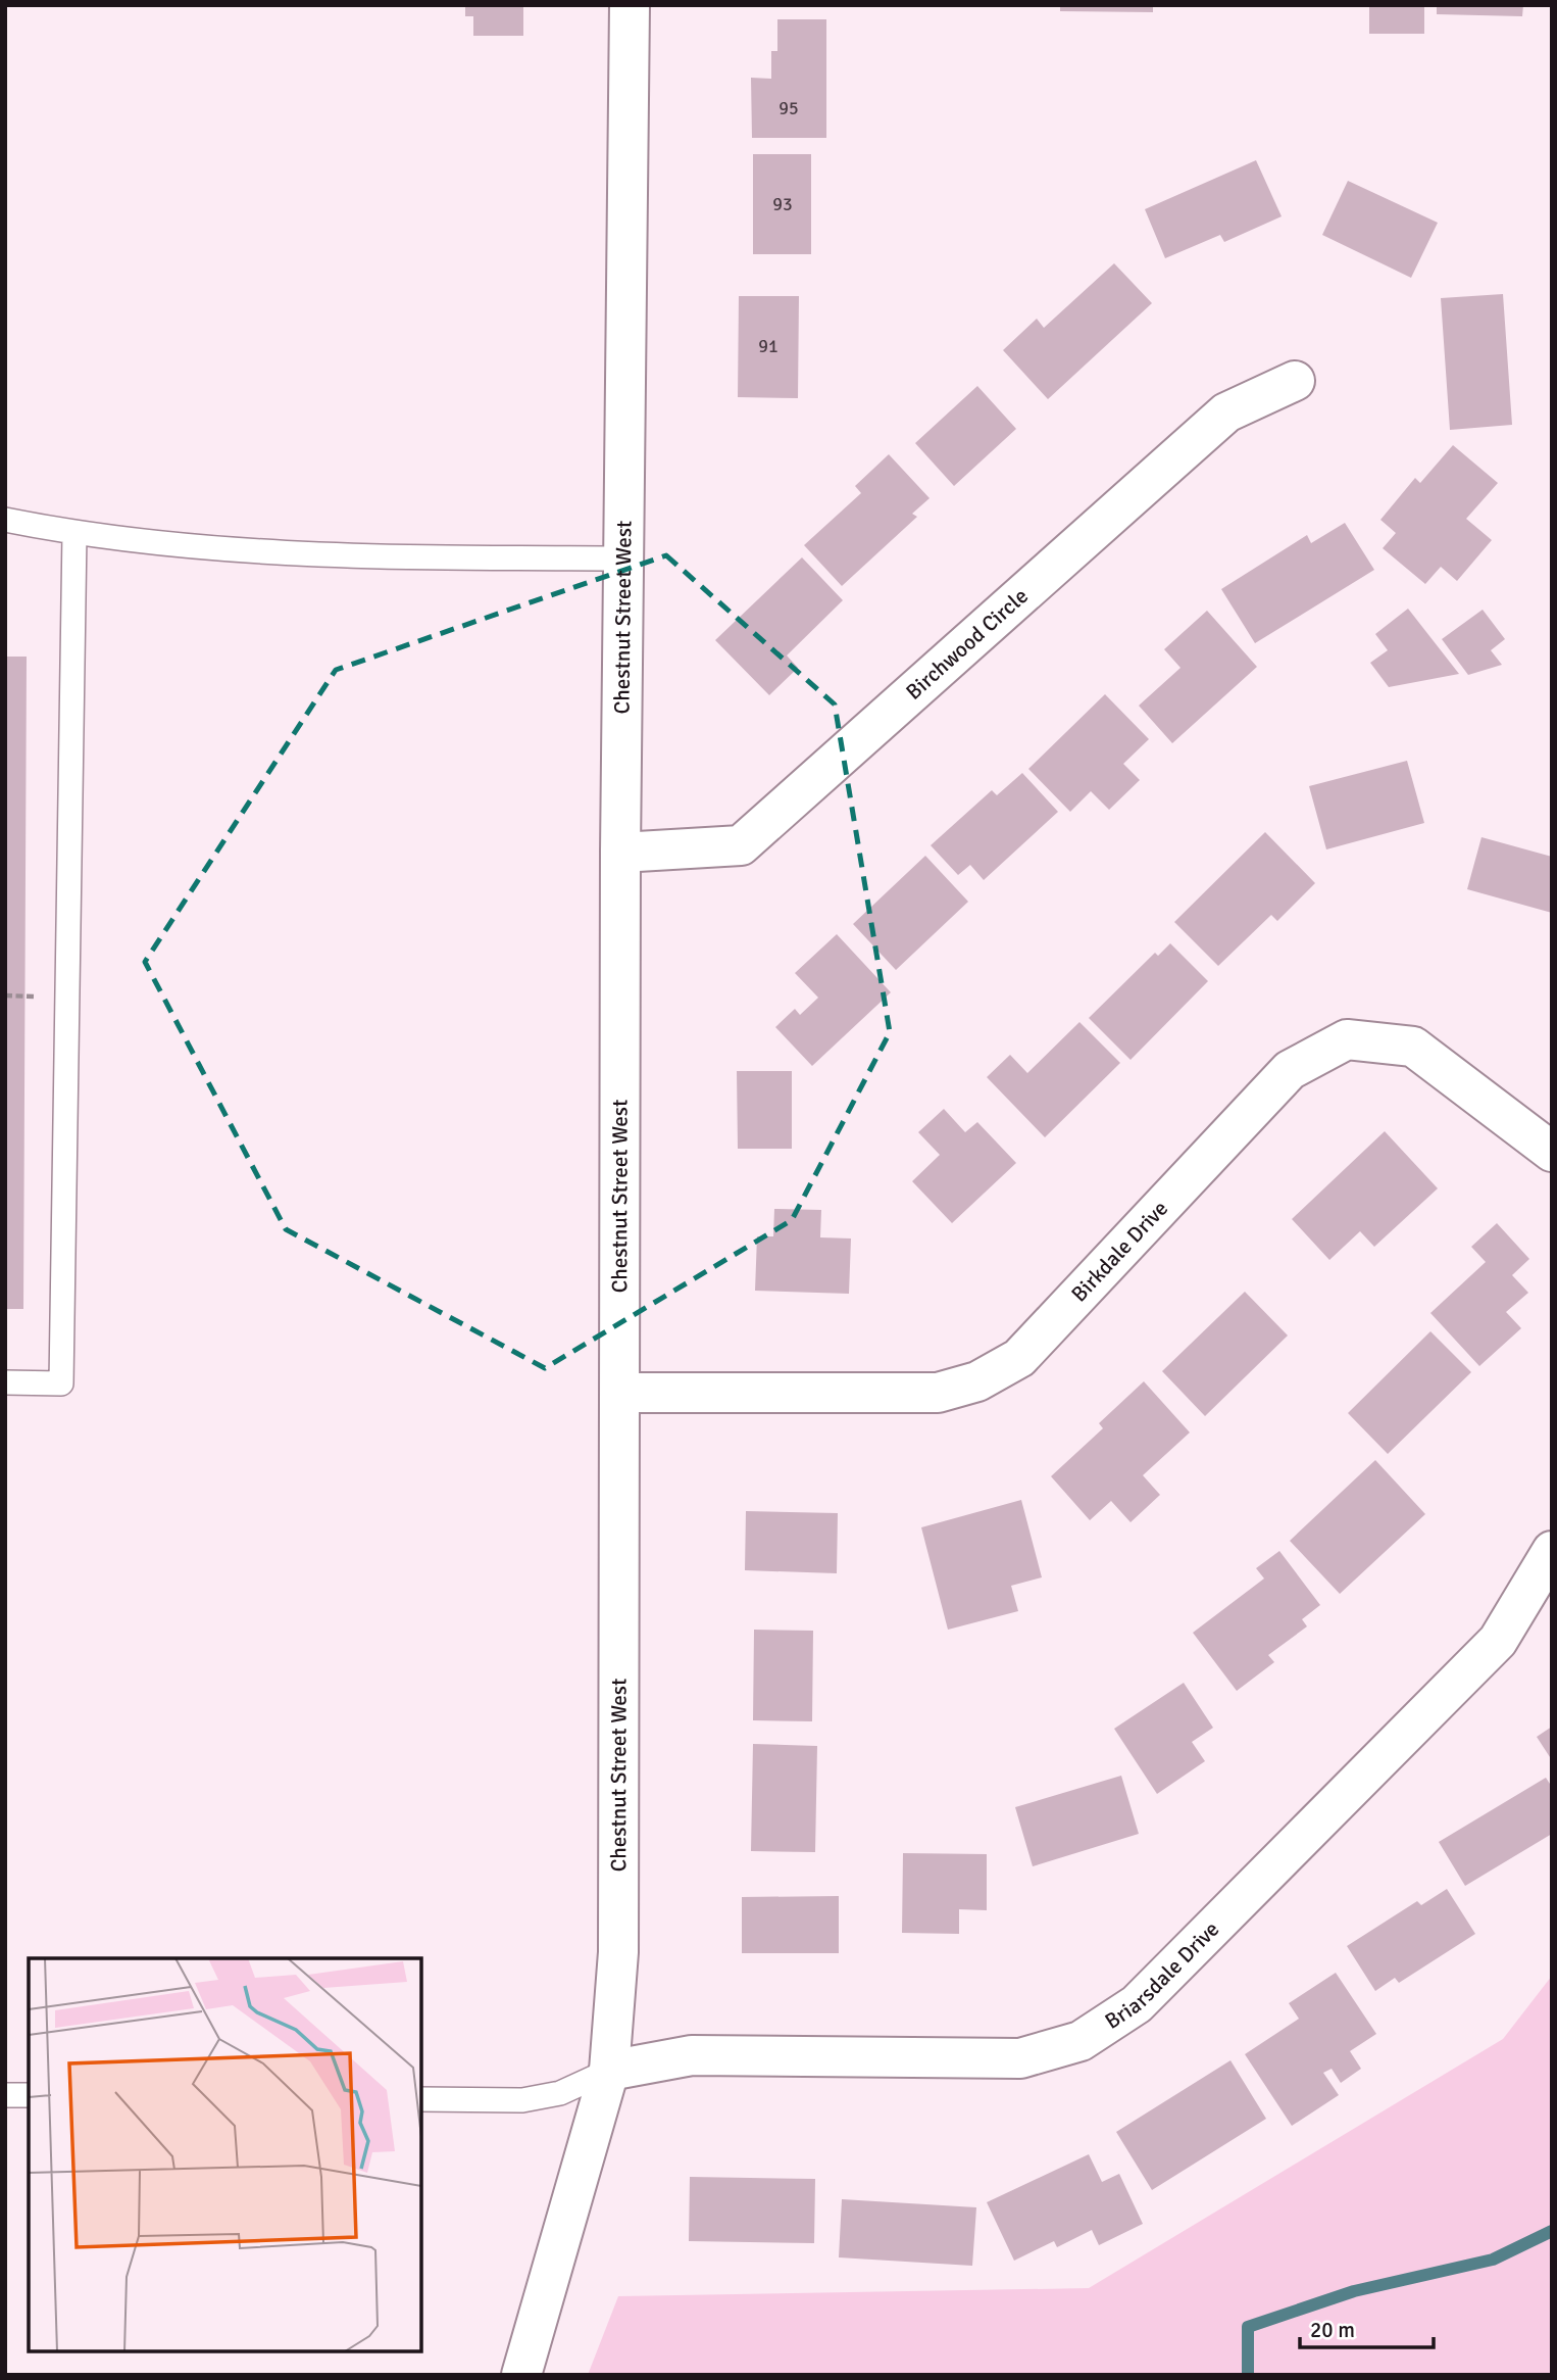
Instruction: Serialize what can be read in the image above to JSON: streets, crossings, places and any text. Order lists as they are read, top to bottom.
{
  "streets": {
    "street": [
      "Chestnut Street West",
      "Birchwood Circle",
      "Birkdale Drive",
      "Briarsdale Drive"
    ]
  },
  "crossings": [
    ["Chestnut Street West", "Birchwood Circle"],
    ["Chestnut Street West", "Birkdale Drive"],
    ["Chestnut Street West", "Briarsdale Drive"]
  ],
  "house_numbers": ["95", "93", "91"],
  "scale_bar": "20 m"
}
